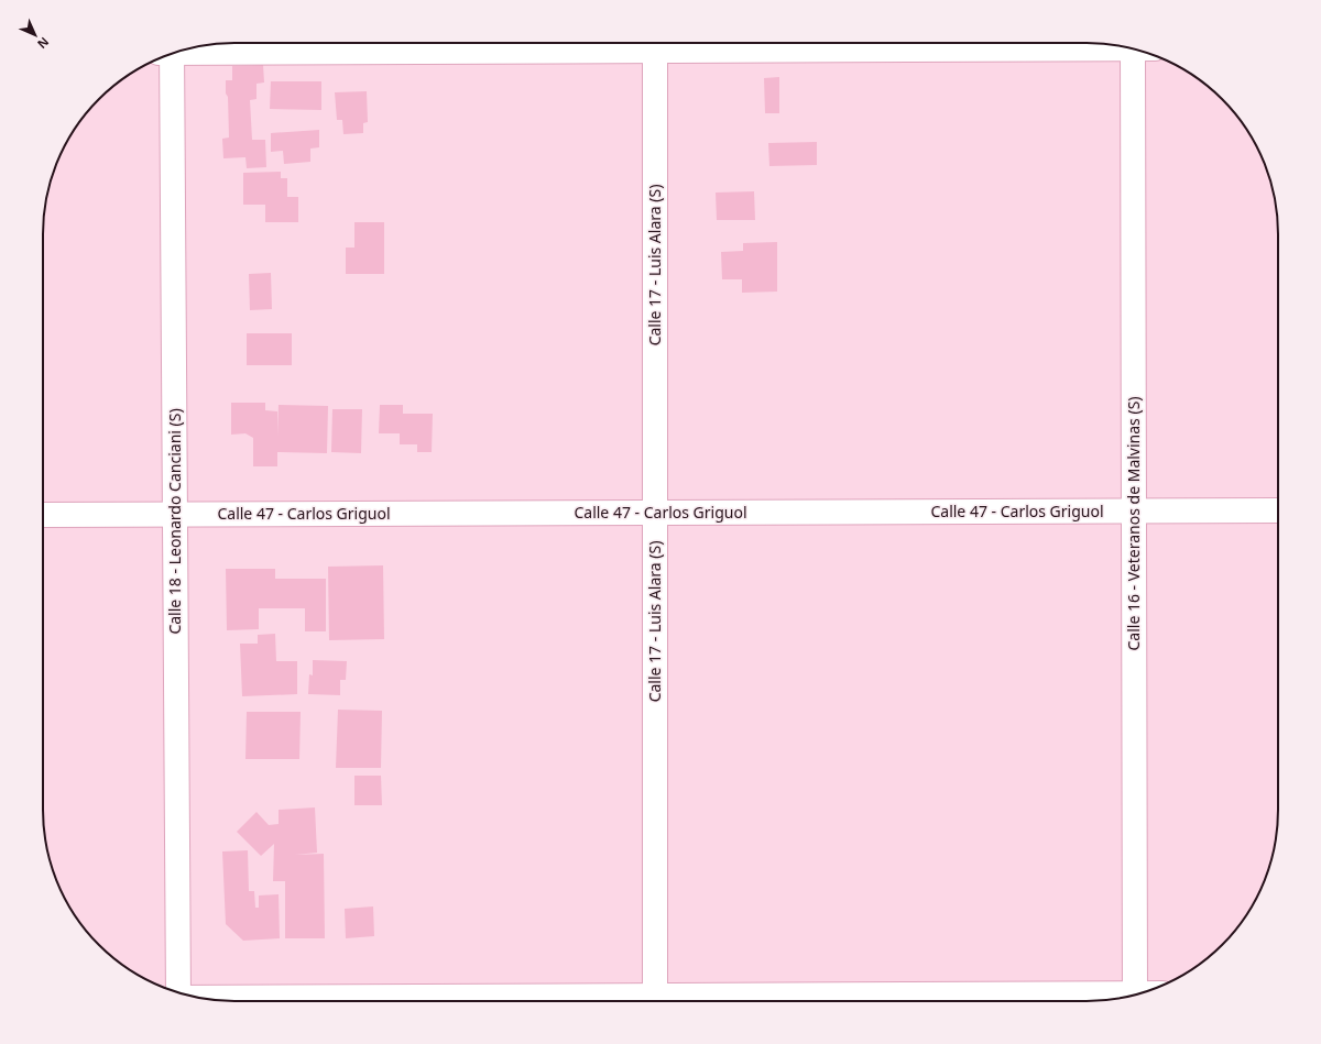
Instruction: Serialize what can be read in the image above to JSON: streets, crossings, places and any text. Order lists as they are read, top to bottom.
{
  "streets": {
    "street": [
      "Calle 17 - Luis Alara (S)",
      "Calle 47 - Carlos Griguol",
      "Calle 18 - Leonardo Canciani (S)",
      "Calle 16 - Veteranos de Malvinas (S)"
    ]
  },
  "crossings": [
    ["Calle 17 - Luis Alara (S)", "Calle 47 - Carlos Griguol"],
    ["Calle 47 - Carlos Griguol", "Calle 18 - Leonardo Canciani (S)"],
    ["Calle 47 - Carlos Griguol", "Calle 16 - Veteranos de Malvinas (S)"]
  ],
  "north": "bottom right"
}
